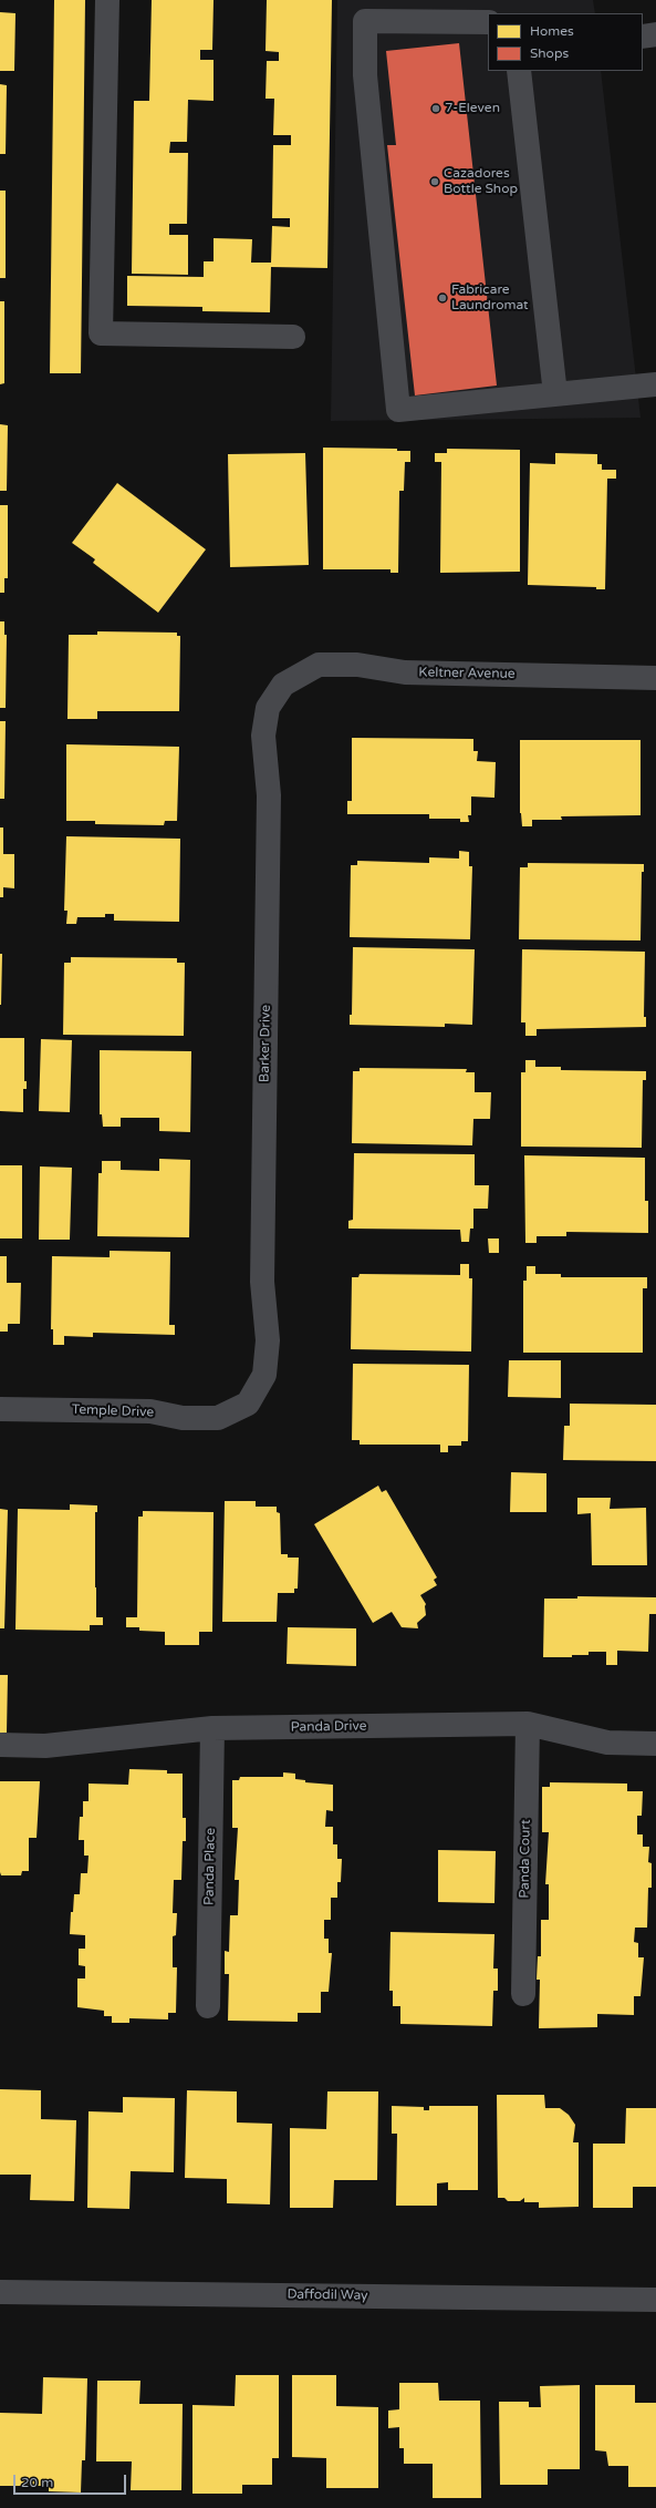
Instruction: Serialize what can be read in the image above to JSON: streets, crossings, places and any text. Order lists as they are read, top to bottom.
{
  "streets": {
    "street": [
      "Keltner Avenue",
      "Barker Drive",
      "Temple Drive",
      "Panda Drive",
      "Panda Court",
      "Panda Place",
      "Daffodil Way"
    ]
  },
  "crossings": [
    ["Keltner Avenue", "Barker Drive"],
    ["Barker Drive", "Temple Drive"],
    ["Panda Drive", "Panda Court"],
    ["Panda Drive", "Panda Place"]
  ],
  "places": ["7-Eleven", "Cazadores Bottle Shop", "Fabricare Laundromat"],
  "legend": ["Homes", "Shops"],
  "scale_bar": "20 m"
}
